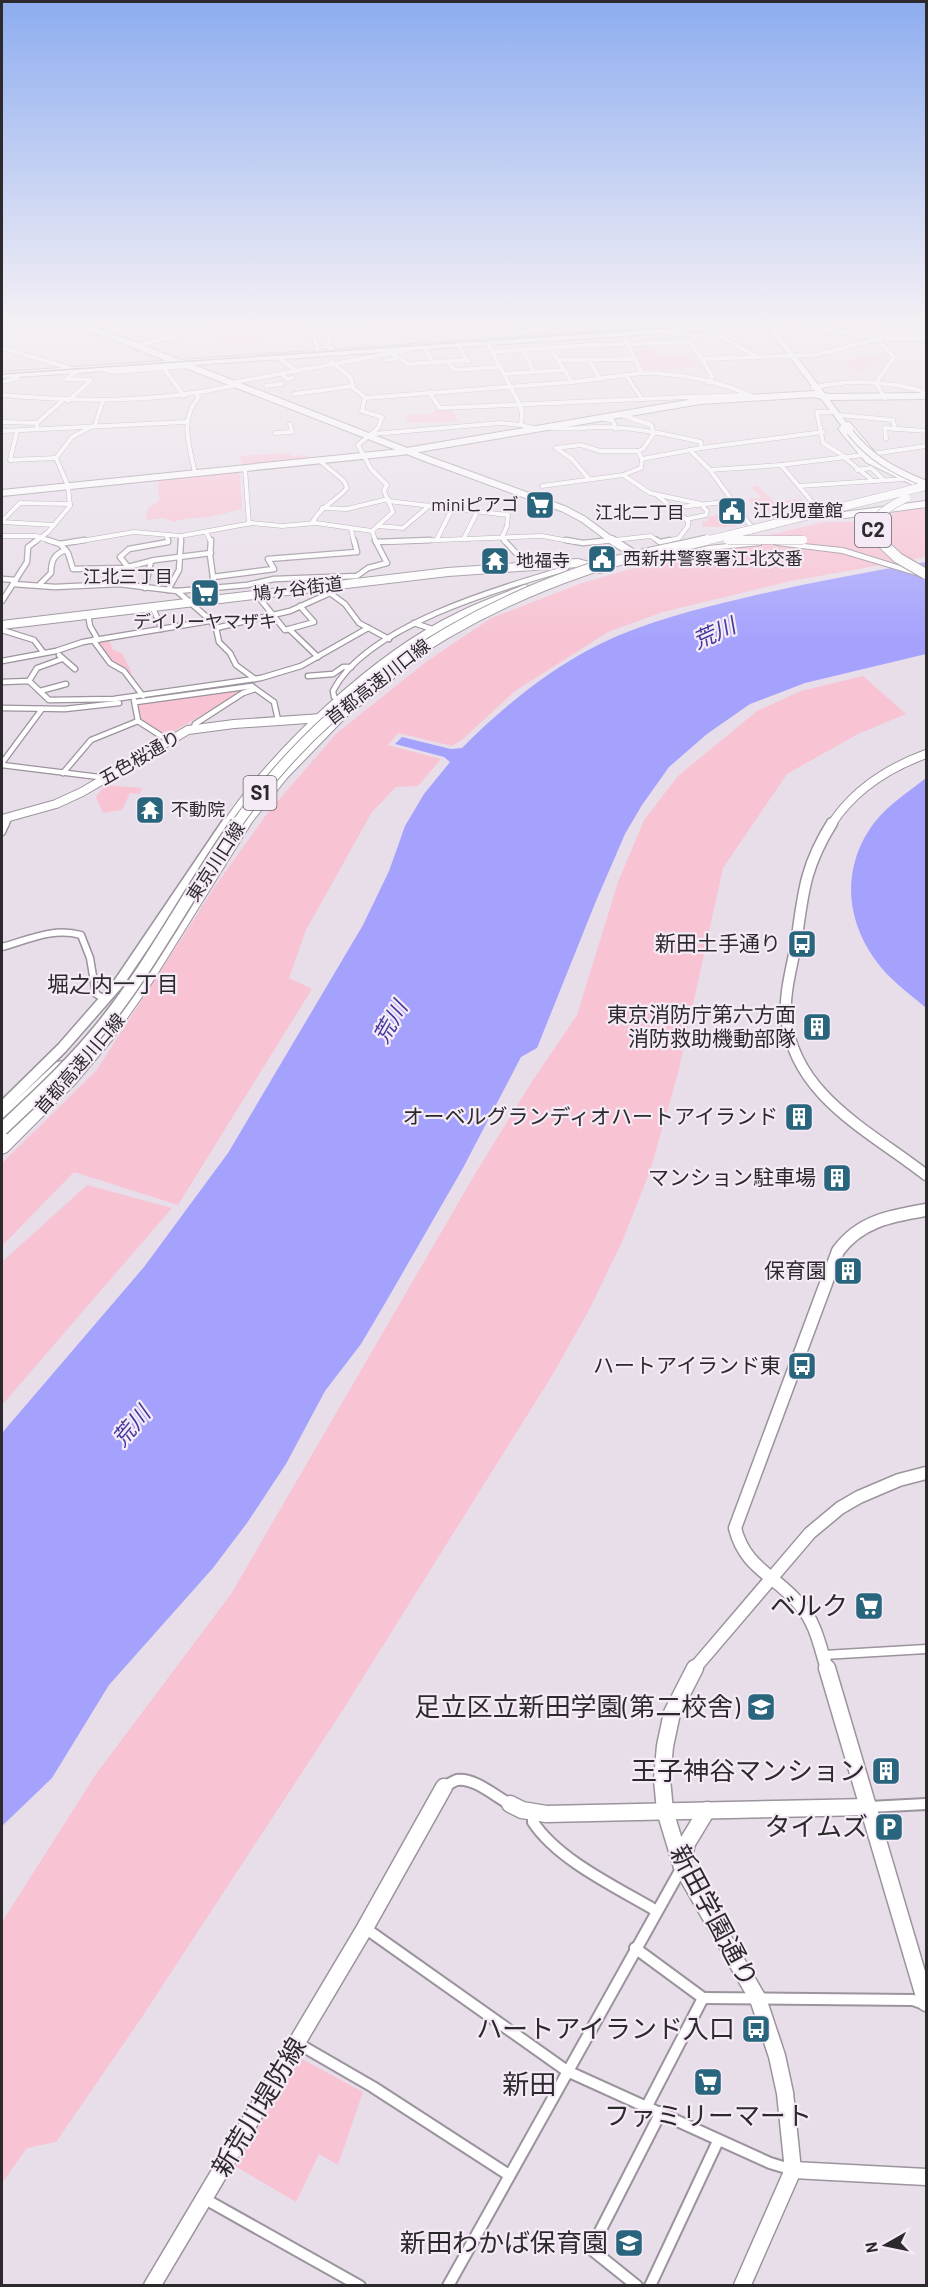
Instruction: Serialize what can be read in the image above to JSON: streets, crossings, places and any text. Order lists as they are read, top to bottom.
{
  "streets": {
    "highway": ["C2", "首都高速川口線", "S1"],
    "main road": [
      "鳩ヶ谷街道",
      "五色桜通り",
      "東京川口線",
      "新田学園通り",
      "新荒川堤防線"
    ]
  },
  "crossings": [
    ["C2", "首都高速川口線"],
    ["C2", "S1"],
    ["鳩ヶ谷街道", "東京川口線"],
    ["首都高速川口線", "S1"],
    ["五色桜通り", "東京川口線"]
  ],
  "districts": [
    "江北二丁目",
    "江北三丁目",
    "堀之内一丁目",
    "新田"
  ],
  "water": ["荒川"],
  "places": {
    "supermarket": [
      "miniピアゴ",
      "デイリーヤマザキ",
      "ベルク",
      "ファミリーマート"
    ],
    "public building": ["江北児童館", "西新井警察署江北交番"],
    "temple": ["地福寺", "不動院"],
    "bus stop": ["新田土手通り", "ハートアイランド東", "ハートアイランド入口"],
    "building": [
      "東京消防庁第六方面 消防救助機動部隊",
      "オーベルグランディオハートアイランド",
      "マンション駐車場",
      "保育園",
      "王子神谷マンション"
    ],
    "school or university": ["足立区立新田学園(第二校舎)", "新田わかば保育園"],
    "parking": ["タイムズ"]
  },
  "north": "left"
}
